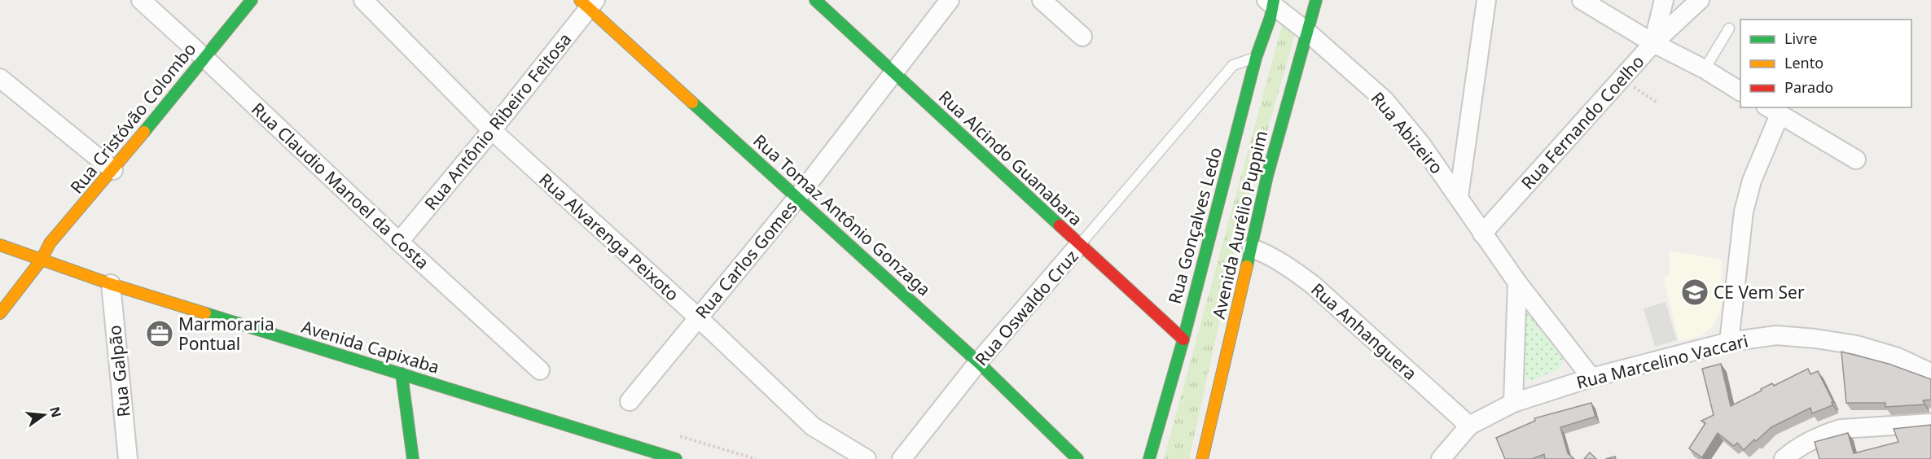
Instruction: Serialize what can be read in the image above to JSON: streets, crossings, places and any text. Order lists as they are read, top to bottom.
{
  "streets": {
    "main road": [
      "Rua Cristóvão Colombo",
      "Rua Alcindo Guanabara",
      "Rua Tomaz Antônio Gonzaga",
      "Avenida Aurélio Puppim",
      "Rua Gonçalves Ledo",
      "Avenida Capixaba"
    ],
    "street": [
      "Rua Antônio Ribeiro Feitosa",
      "Rua Fernando Coelho",
      "Rua Abizeiro",
      "Rua Claudio Manoel da Costa",
      "Rua Alvarenga Peixoto",
      "Rua Carlos Gomes",
      "Rua Oswaldo Cruz",
      "Rua Anhanguera",
      "Rua Marcelino Vaccari",
      "Rua Galpão"
    ]
  },
  "crossings": [
    ["Rua Cristóvão Colombo", "Rua Claudio Manoel da Costa"],
    ["Rua Cristóvão Colombo", "Avenida Capixaba"],
    ["Rua Antônio Ribeiro Feitosa", "Rua Claudio Manoel da Costa"],
    ["Rua Antônio Ribeiro Feitosa", "Rua Tomaz Antônio Gonzaga"],
    ["Rua Antônio Ribeiro Feitosa", "Rua Alvarenga Peixoto"],
    ["Rua Fernando Coelho", "Rua Abizeiro"],
    ["Rua Abizeiro", "Avenida Aurélio Puppim"],
    ["Rua Abizeiro", "Rua Gonçalves Ledo"],
    ["Rua Abizeiro", "Rua Marcelino Vaccari"],
    ["Rua Alcindo Guanabara", "Rua Gonçalves Ledo"],
    ["Rua Alcindo Guanabara", "Rua Carlos Gomes"],
    ["Rua Alcindo Guanabara", "Rua Oswaldo Cruz"],
    ["Rua Tomaz Antônio Gonzaga", "Rua Carlos Gomes"],
    ["Rua Tomaz Antônio Gonzaga", "Rua Oswaldo Cruz"],
    ["Avenida Aurélio Puppim", "Rua Anhanguera"],
    ["Rua Gonçalves Ledo", "Rua Oswaldo Cruz"],
    ["Rua Alvarenga Peixoto", "Rua Carlos Gomes"],
    ["Rua Anhanguera", "Rua Marcelino Vaccari"],
    ["Avenida Capixaba", "Rua Galpão"]
  ],
  "places": {
    "school or university": ["CE Vem Ser"],
    "office": ["Marmoraria Pontual"]
  },
  "legend": ["Livre", "Lento", "Parado"],
  "north": "right"
}
